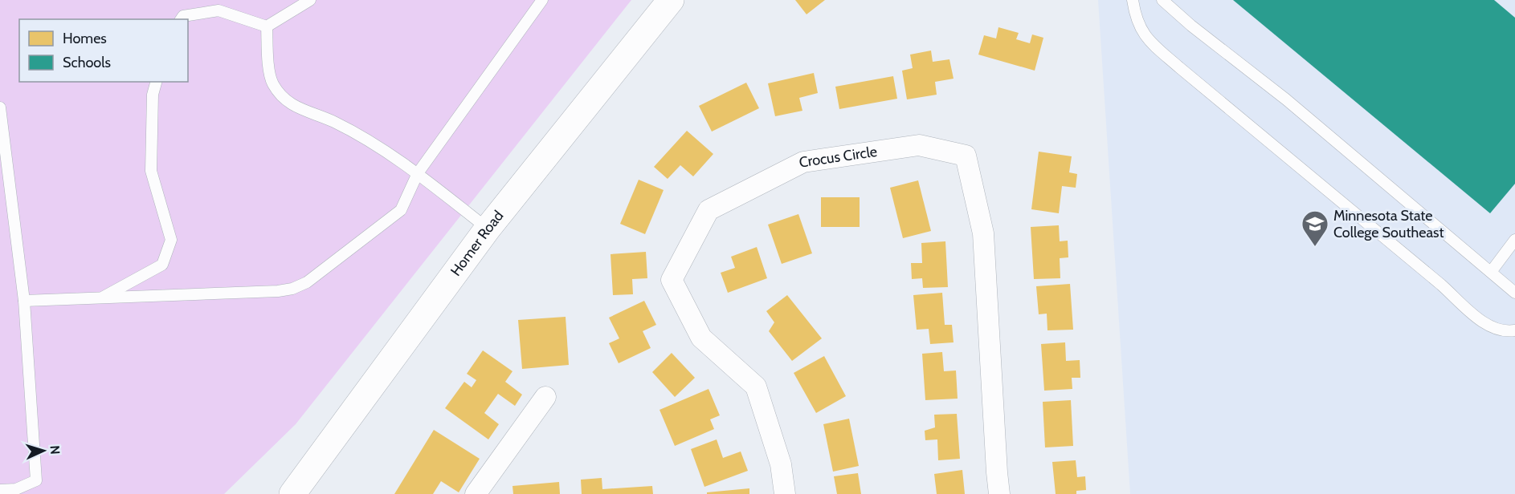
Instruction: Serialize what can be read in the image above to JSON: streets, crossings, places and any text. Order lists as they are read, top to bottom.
{
  "streets": {
    "street": ["Crocus Circle", "Homer Road"]
  },
  "places": {
    "school or university": ["Minnesota State College Southeast"]
  },
  "legend": ["Homes", "Schools"],
  "north": "right"
}
